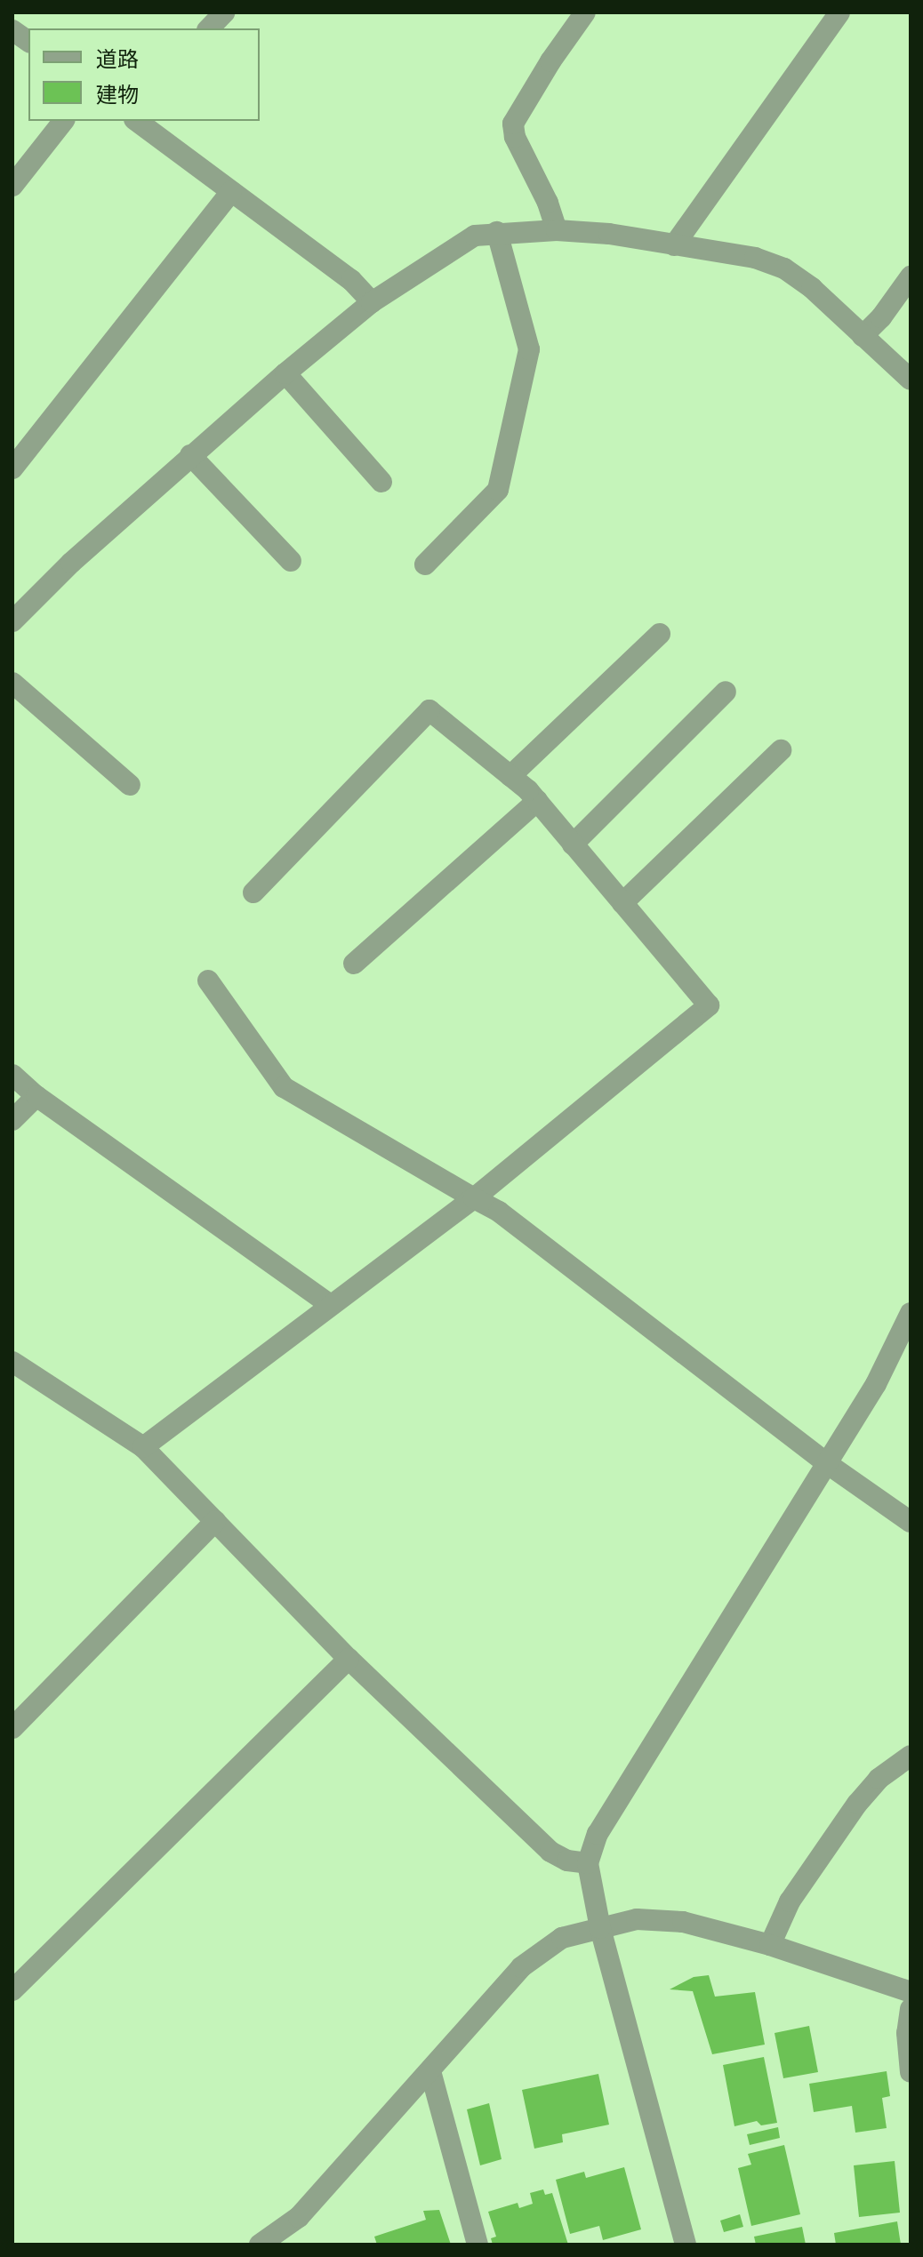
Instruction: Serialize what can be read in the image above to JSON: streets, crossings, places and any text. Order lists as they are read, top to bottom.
{
  "legend": ["道路", "建物"]
}
